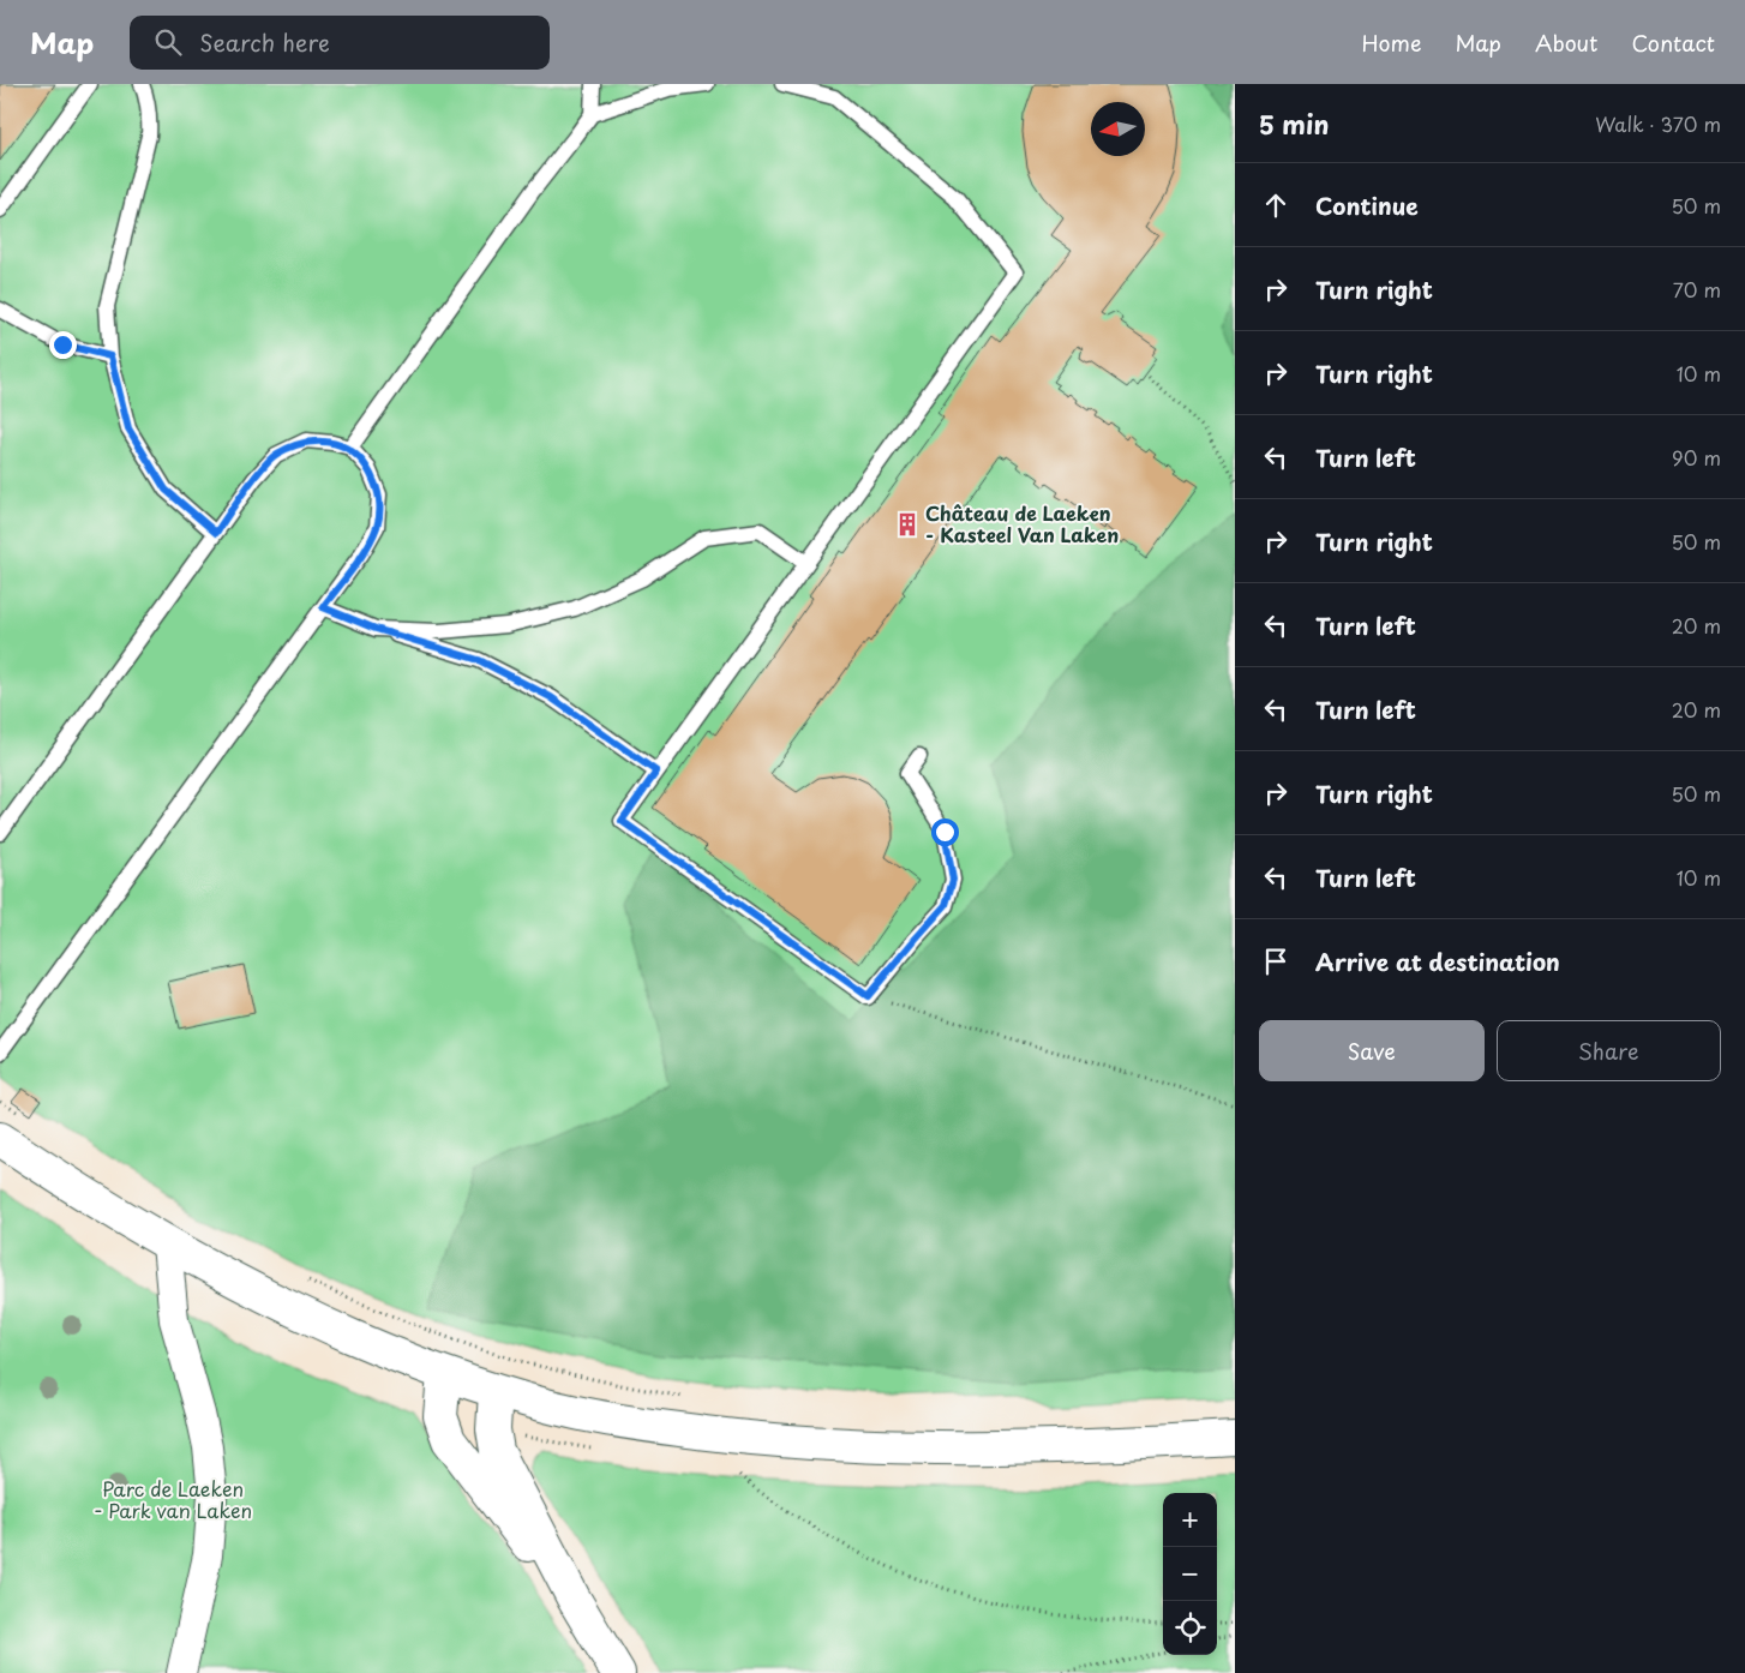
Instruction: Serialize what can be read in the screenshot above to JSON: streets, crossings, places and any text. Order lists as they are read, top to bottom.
{
  "parks": ["Parc de Laeken - Park van Laken"],
  "places": {
    "building": ["Château de Laeken - Kasteel Van Laken"]
  },
  "north": "left",
  "page": {
    "header": "Map",
    "search": "Search here",
    "nav": [
      "Home",
      "Map",
      "About",
      "Contact"
    ],
    "heading": ["5 min", "Walk · 370 m"],
    "list": [
      ["Continue", "50 m"],
      ["Turn right", "70 m"],
      ["Turn right", "10 m"],
      ["Turn left", "90 m"],
      ["Turn right", "50 m"],
      ["Turn left", "20 m"],
      ["Turn left", "20 m"],
      ["Turn right", "50 m"],
      ["Turn left", "10 m"],
      "Arrive at destination"
    ],
    "buttons": ["Save", "Share"],
    "map_buttons": ["+", "−"]
  }
}
